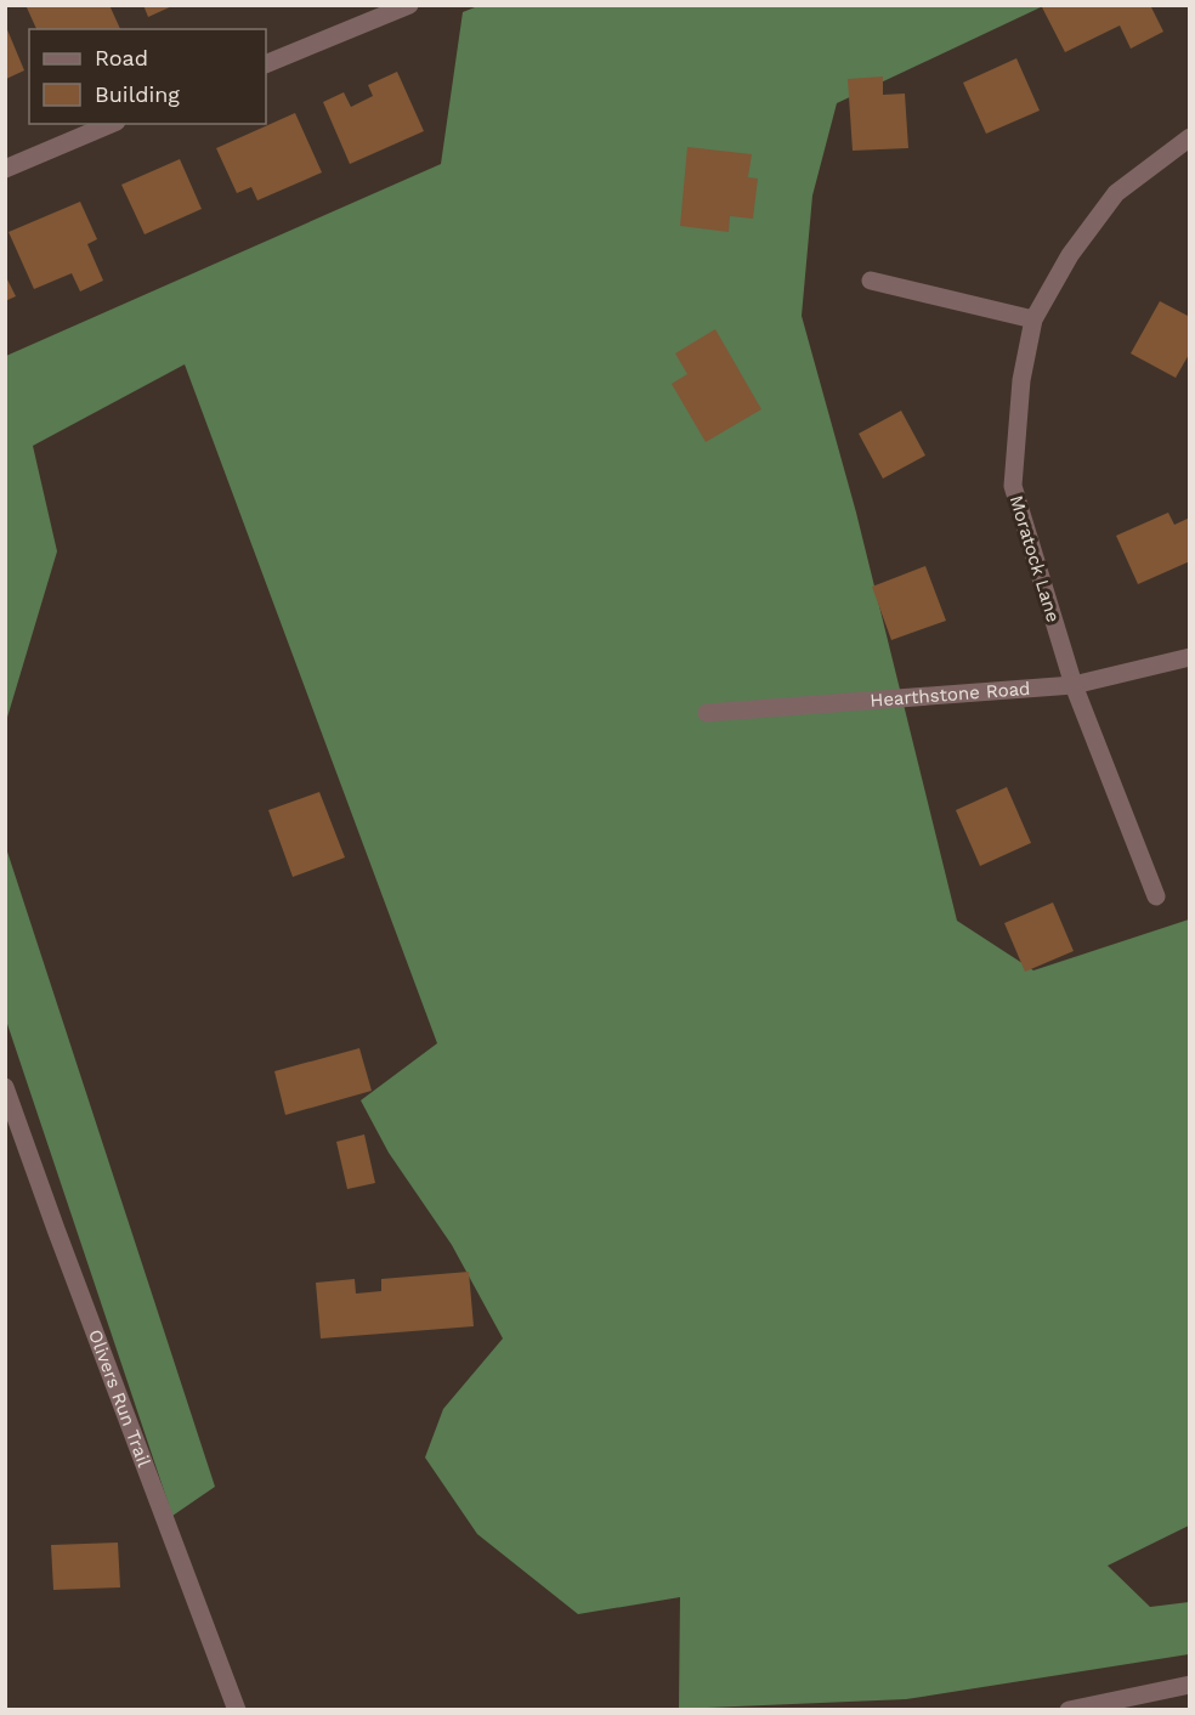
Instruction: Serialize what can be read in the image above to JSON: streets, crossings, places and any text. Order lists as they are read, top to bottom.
{
  "streets": {
    "street": ["Moratock Lane", "Hearthstone Road", "Olivers Run Trail"]
  },
  "crossings": [
    ["Moratock Lane", "Hearthstone Road"]
  ],
  "legend": ["Road", "Building"]
}
